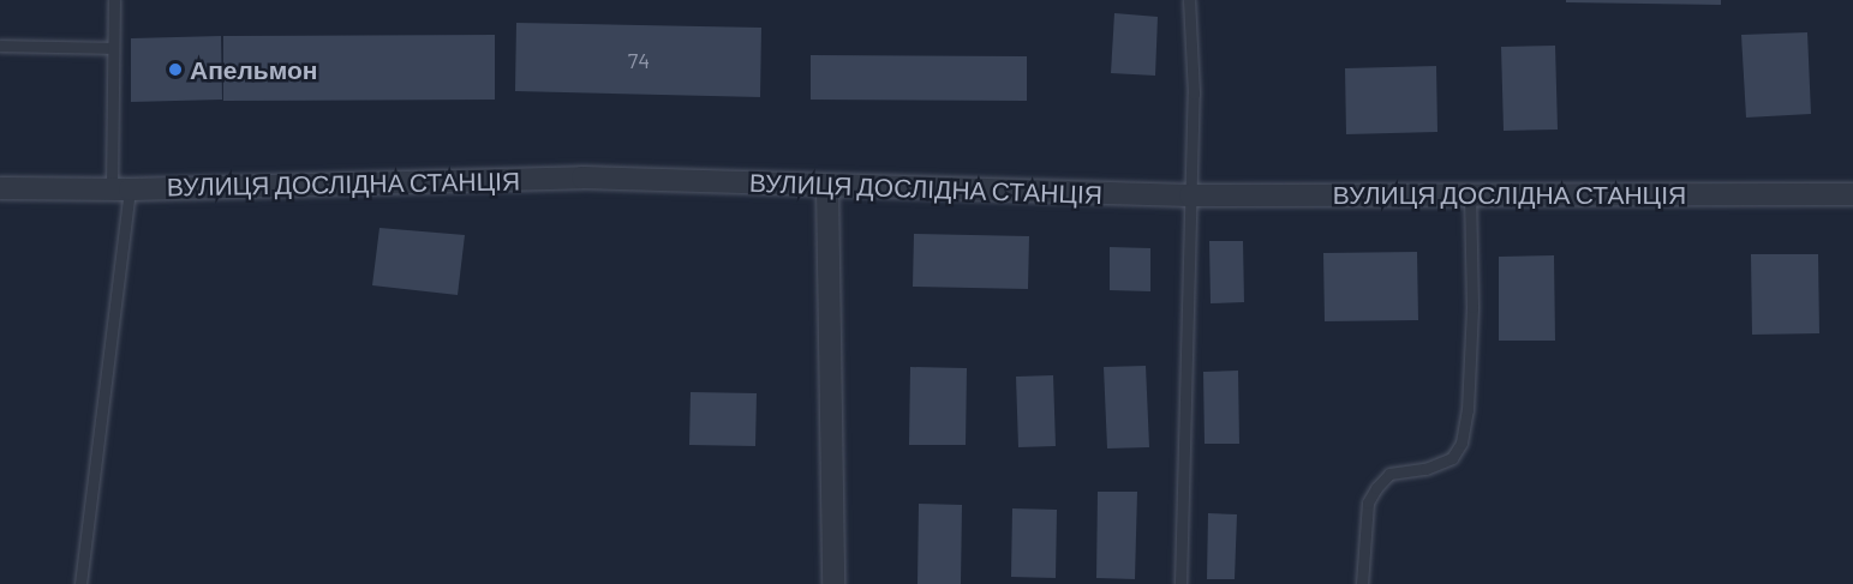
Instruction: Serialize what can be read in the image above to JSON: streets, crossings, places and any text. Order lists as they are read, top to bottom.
{
  "streets": {
    "street": ["ВУЛИЦЯ ДОСЛІДНА СТАНЦІЯ"]
  },
  "places": ["Апельмон"],
  "house_numbers": ["74"]
}
